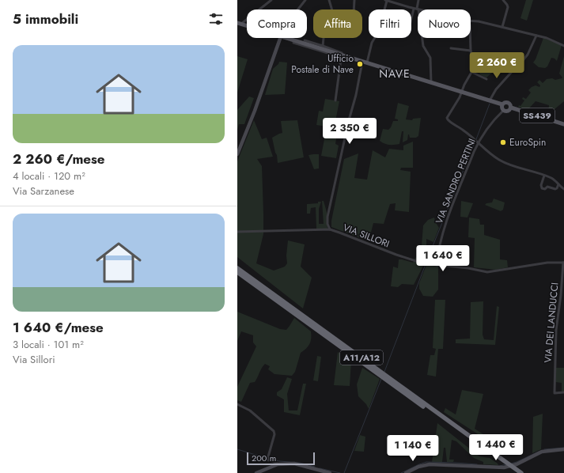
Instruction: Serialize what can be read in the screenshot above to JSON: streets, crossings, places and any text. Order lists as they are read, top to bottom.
{
  "streets": {
    "highway": ["A11/A12"],
    "main road": ["SS439"],
    "street": ["VIA SANDRO PERTINI", "VIA SILLORI", "VIA DEI LANDUCCI"]
  },
  "crossings": [
    ["SS439", "VIA SANDRO PERTINI"],
    ["VIA SANDRO PERTINI", "VIA SILLORI"],
    ["VIA SILLORI", "VIA DEI LANDUCCI"]
  ],
  "districts": ["NAVE"],
  "places": ["Ufficio Postale di Nave", "EuroSpin"],
  "scale_bar": "200 m",
  "page": {
    "heading": "5 immobili",
    "chip": [
      "Compra",
      "Affitta",
      "Filtri",
      "Nuovo"
    ],
    "list": [
      {
        "name": "2 260 €/mese",
        "note": "4 locali · 120 m² · Via Sarzanese"
      },
      {
        "name": "1 640 €/mese",
        "note": "3 locali · 101 m² · Via Sillori"
      }
    ],
    "price": [
      "2 260 €",
      "2 350 €",
      "1 640 €",
      "1 440 €",
      "1 140 €"
    ],
    "scale": "200 m"
  }
}
